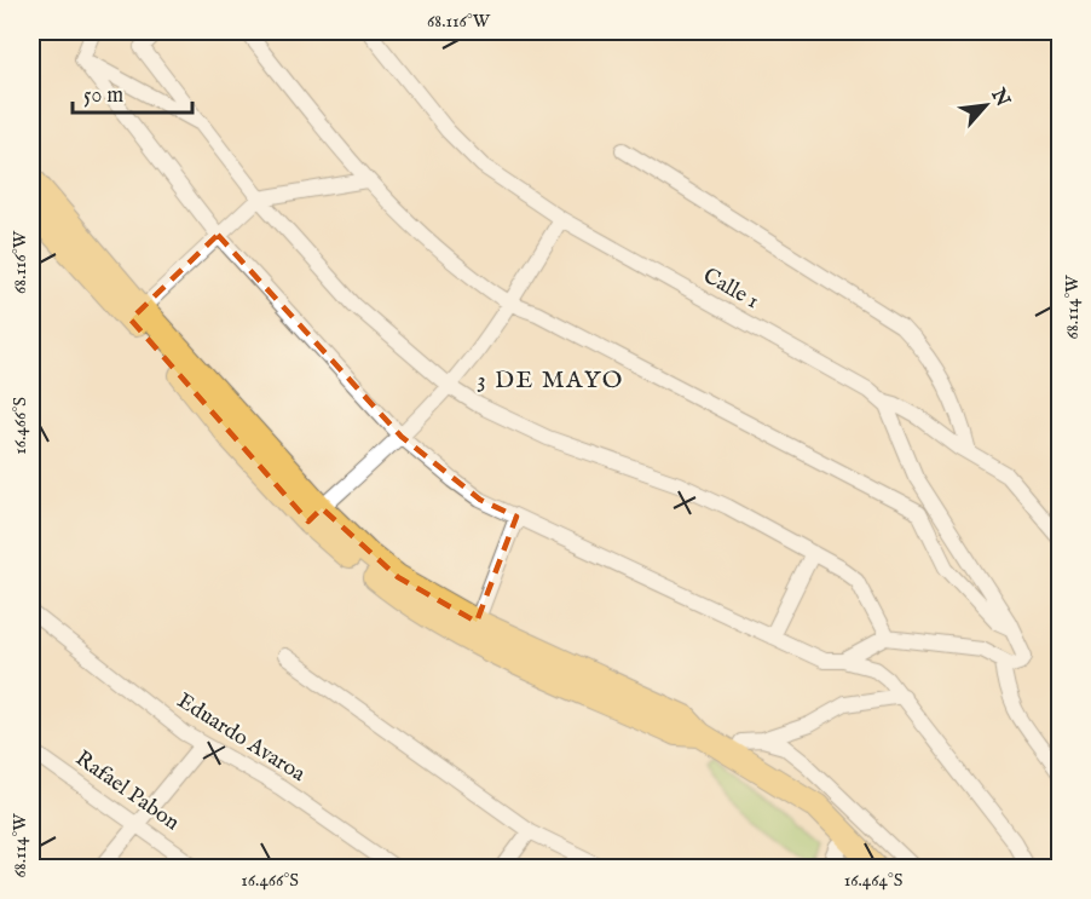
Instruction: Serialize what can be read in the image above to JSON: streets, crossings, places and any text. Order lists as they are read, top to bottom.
{
  "streets": {
    "street": ["Calle 1", "Eduardo Avaroa", "Rafael Pabon"]
  },
  "districts": ["3 DE MAYO"],
  "scale_bar": "50 m",
  "north": "top right",
  "coordinates": [
    "68.116°W",
    "68.114°W",
    "16.466°S",
    "16.464°S"
  ]
}
